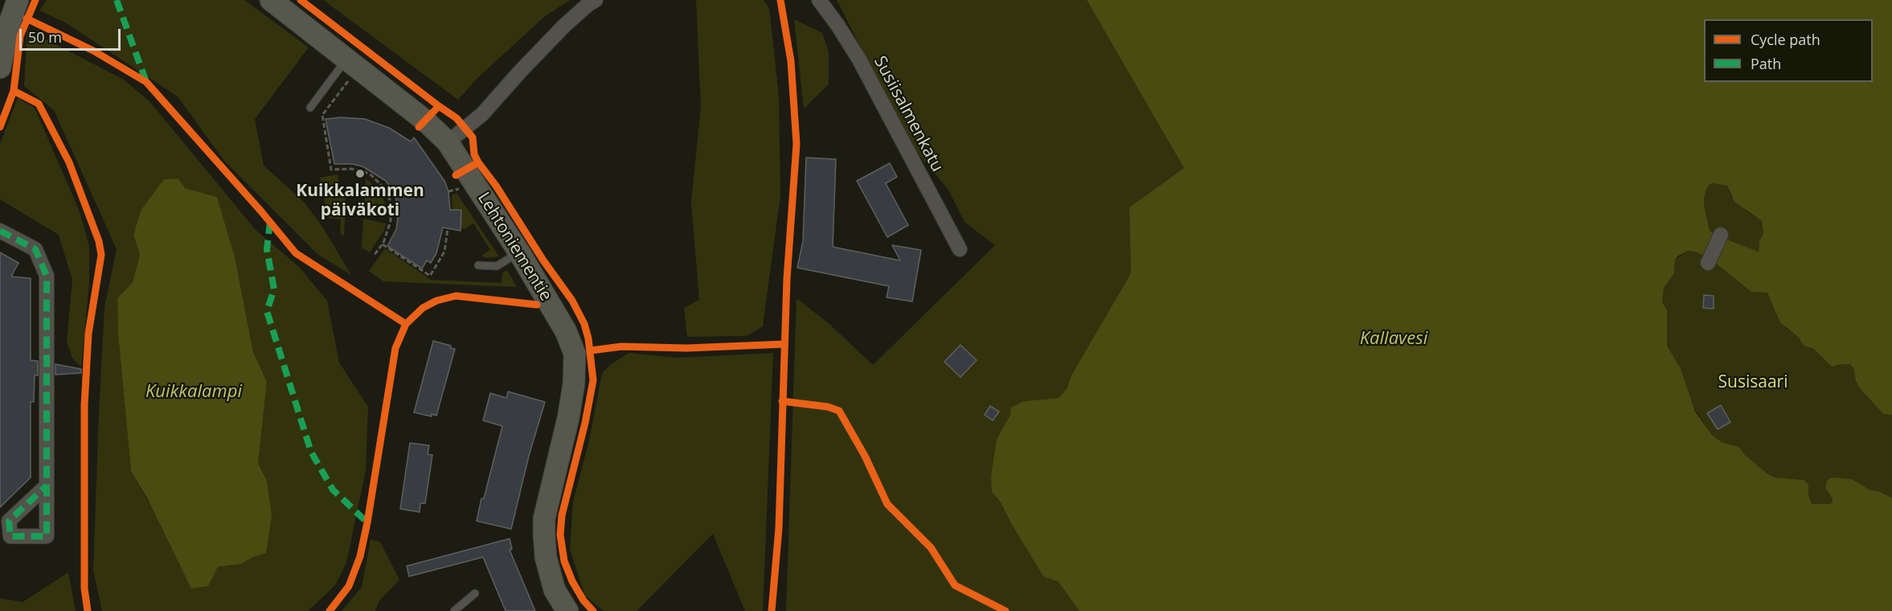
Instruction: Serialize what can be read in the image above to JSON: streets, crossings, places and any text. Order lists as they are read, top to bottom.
{
  "streets": {
    "street": ["Susiisalmenkatu", "Lehtoniementie"]
  },
  "water": ["Kallavesi", "Kuikkalampi"],
  "parks": ["Susisaari"],
  "places": ["Kuikkalammen päiväkoti"],
  "legend": ["Cycle path", "Path"],
  "scale_bar": "50 m"
}
